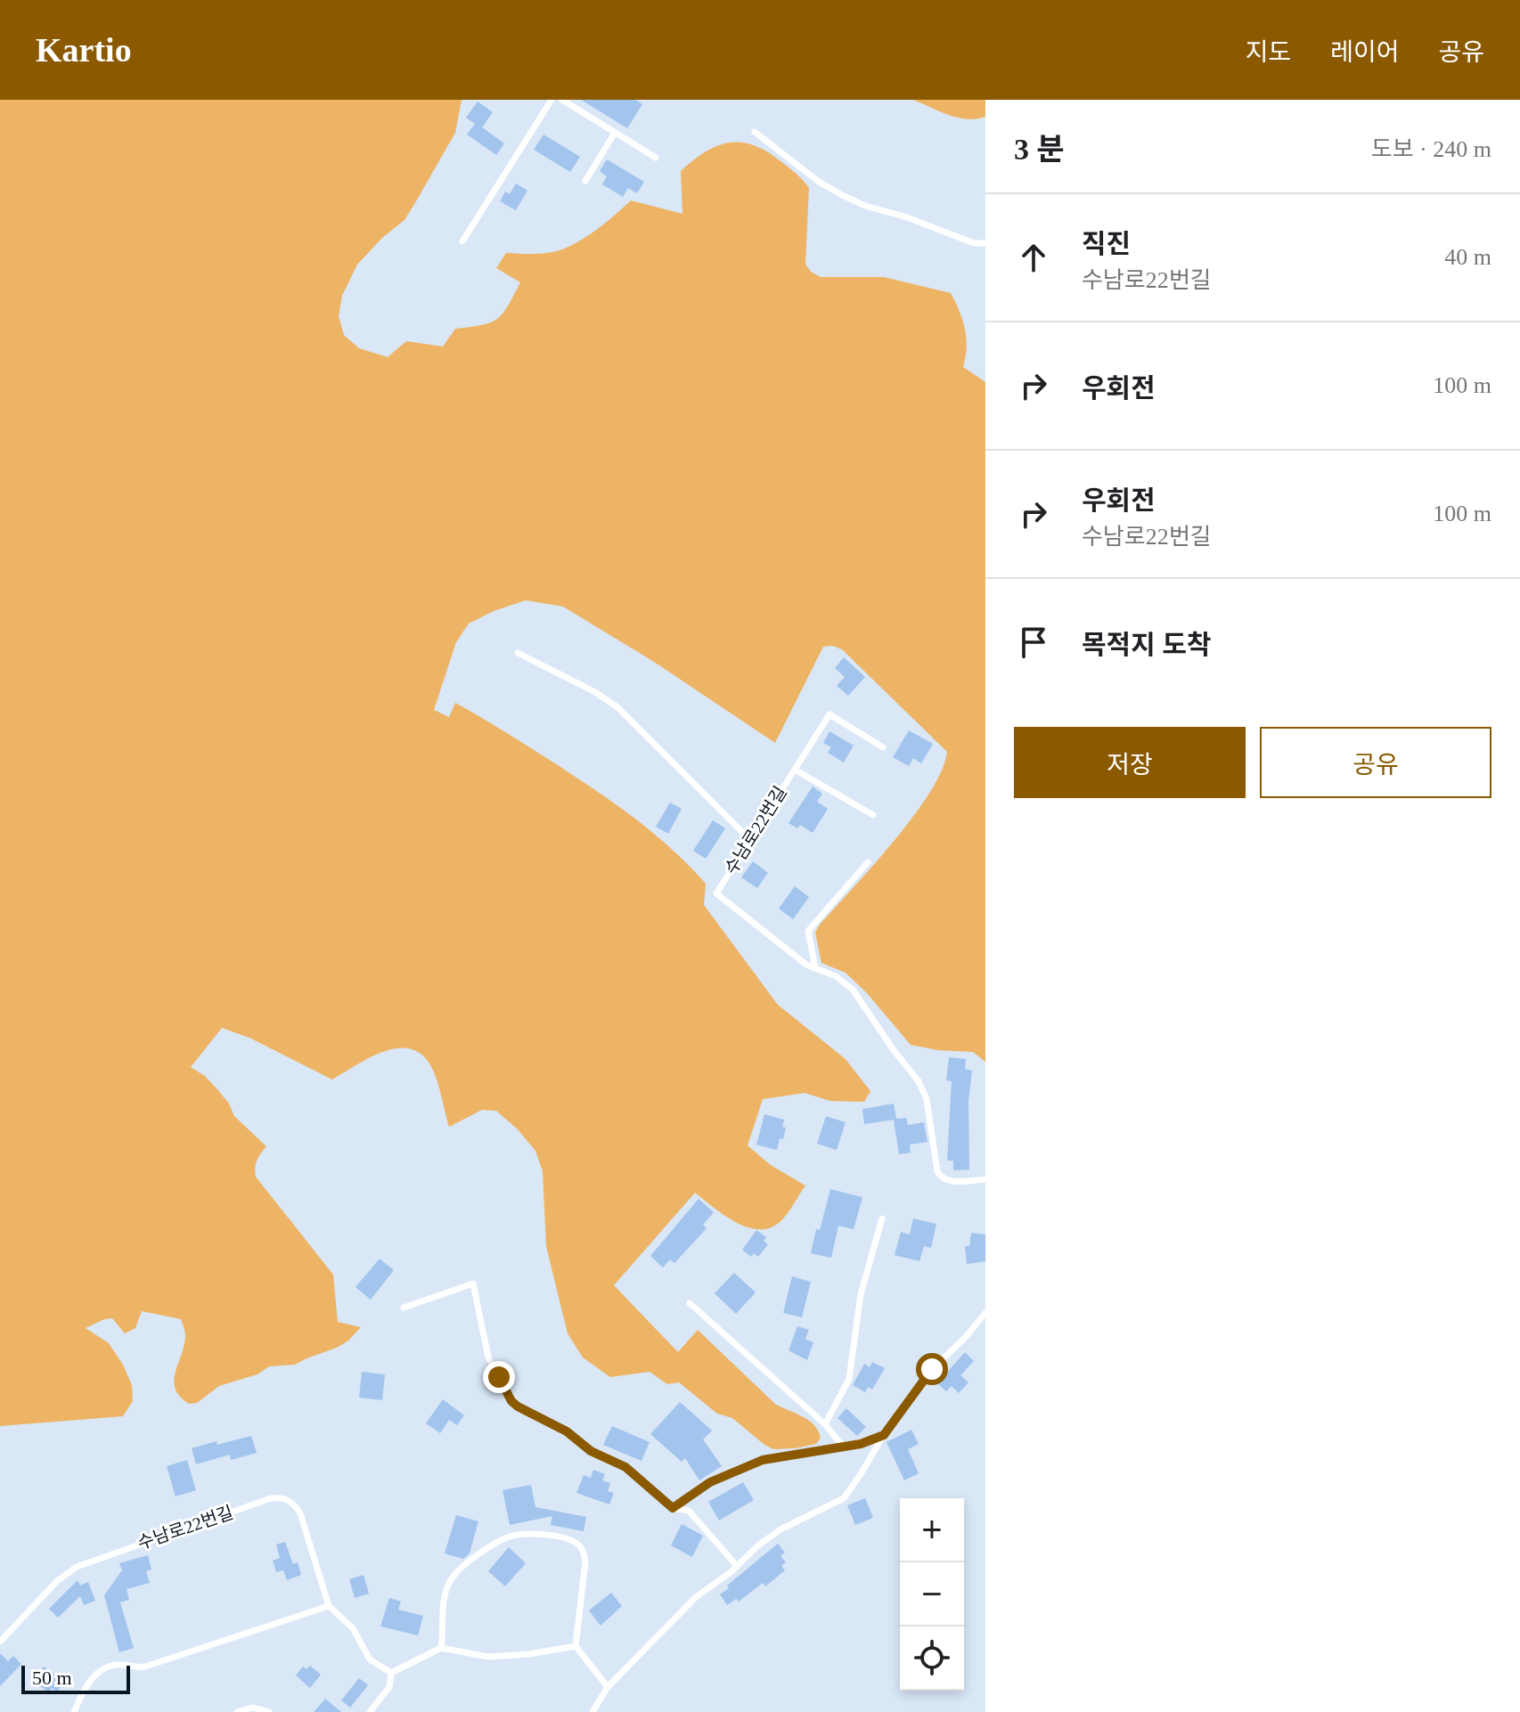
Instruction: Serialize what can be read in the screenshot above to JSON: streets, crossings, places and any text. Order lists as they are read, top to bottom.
{
  "streets": {
    "lane": ["수남로22번길"]
  },
  "scale_bar": "50 m",
  "page": {
    "header": "Kartio",
    "nav": ["지도", "레이어", "공유"],
    "heading": ["3 분", "도보 · 240 m"],
    "list": [
      ["직진", "수남로22번길", "40 m"],
      ["우회전", "100 m"],
      ["우회전", "수남로22번길", "100 m"],
      "목적지 도착"
    ],
    "buttons": ["저장", "공유"],
    "map_buttons": ["+", "−"],
    "scale": "50 m"
  }
}
